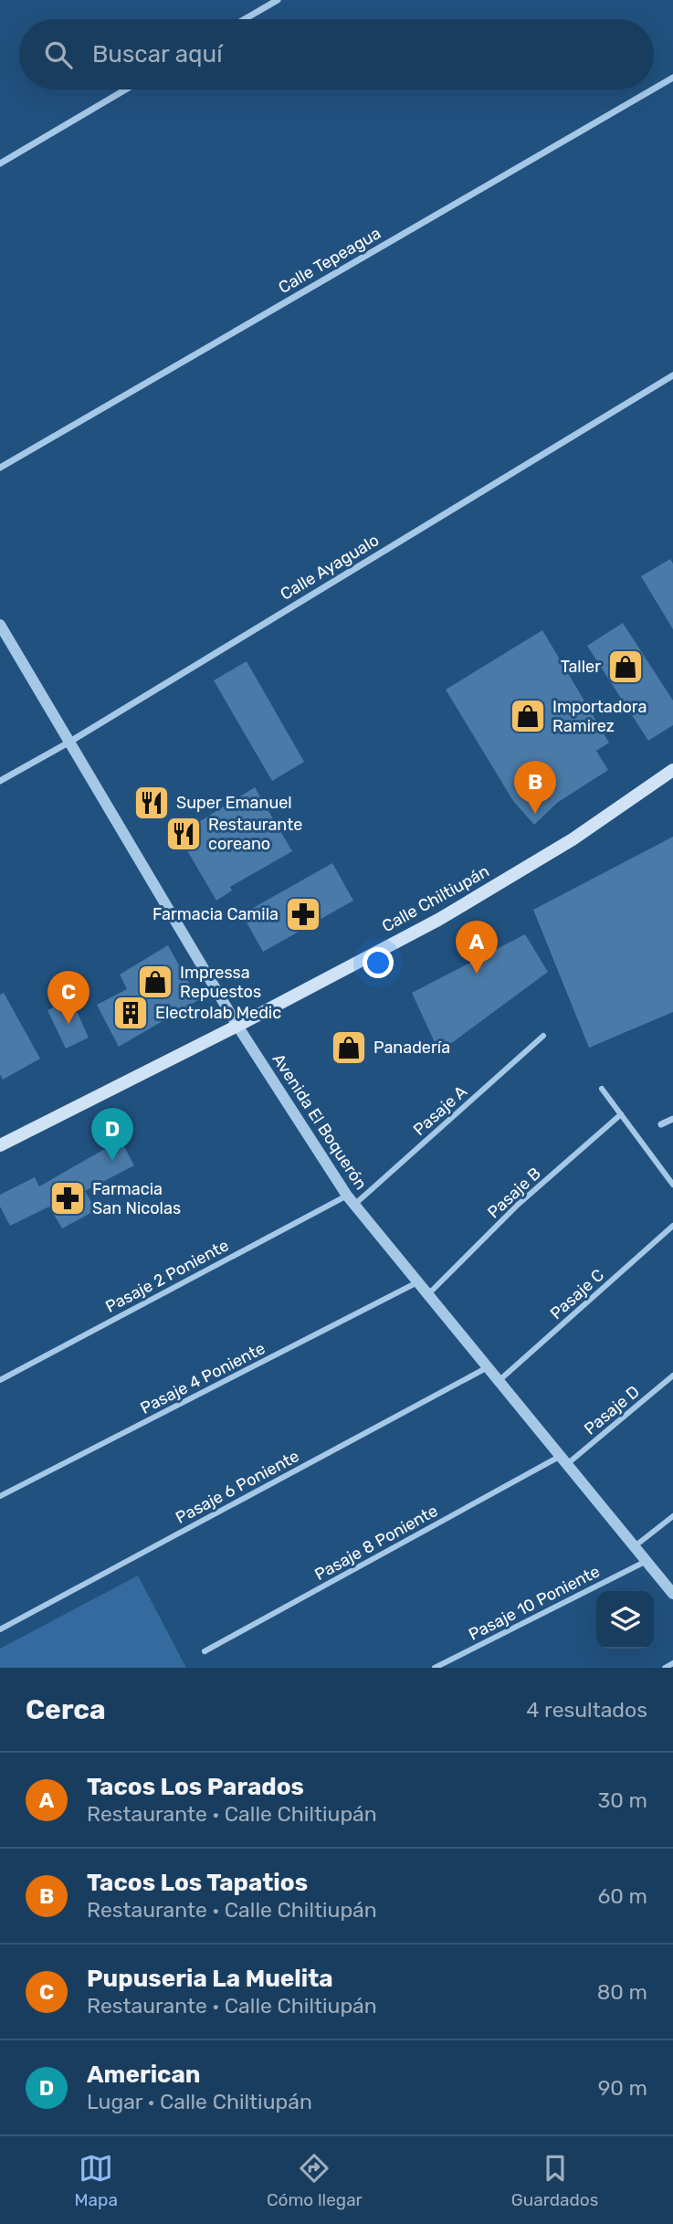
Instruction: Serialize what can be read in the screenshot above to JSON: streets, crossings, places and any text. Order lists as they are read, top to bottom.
{
  "streets": {
    "main road": ["Calle Chiltiupán"],
    "street": [
      "Calle Tepeagua",
      "Calle Ayagualo",
      "Pasaje A",
      "Avenida El Boquerón",
      "Pasaje B",
      "Pasaje 2 Poniente",
      "Pasaje C",
      "Pasaje 4 Poniente",
      "Pasaje D",
      "Pasaje 6 Poniente",
      "Pasaje 8 Poniente",
      "Pasaje 10 Poniente"
    ]
  },
  "crossings": [
    ["Calle Ayagualo", "Avenida El Boquerón"],
    ["Calle Chiltiupán", "Avenida El Boquerón"],
    ["Pasaje A", "Avenida El Boquerón"],
    ["Pasaje A", "Pasaje 2 Poniente"],
    ["Avenida El Boquerón", "Pasaje B"],
    ["Avenida El Boquerón", "Pasaje 2 Poniente"],
    ["Avenida El Boquerón", "Pasaje C"],
    ["Avenida El Boquerón", "Pasaje 4 Poniente"],
    ["Avenida El Boquerón", "Pasaje D"],
    ["Avenida El Boquerón", "Pasaje 6 Poniente"],
    ["Avenida El Boquerón", "Pasaje 8 Poniente"],
    ["Avenida El Boquerón", "Pasaje 10 Poniente"],
    ["Pasaje D", "Pasaje 8 Poniente"]
  ],
  "places": {
    "shop": [
      "Taller",
      "Importadora Ramirez",
      "Impressa Repuestos",
      "Panadería"
    ],
    "restaurant": ["Super Emanuel", "Restaurante coreano"],
    "pharmacy": ["Farmacia Camila", "Farmacia San Nicolas"],
    "building": ["Electrolab Medic"]
  },
  "page": {
    "search": "Buscar aquí",
    "pins": [
      "B",
      "A",
      "C",
      "D"
    ],
    "heading": ["Cerca", "4 resultados"],
    "list": [
      {
        "mark": "A",
        "name": "Tacos Los Parados",
        "note": "Restaurante · Calle Chiltiupán",
        "value": "30 m"
      },
      {
        "mark": "B",
        "name": "Tacos Los Tapatios",
        "note": "Restaurante · Calle Chiltiupán",
        "value": "60 m"
      },
      {
        "mark": "C",
        "name": "Pupuseria La Muelita",
        "note": "Restaurante · Calle Chiltiupán",
        "value": "80 m"
      },
      {
        "mark": "D",
        "name": "American",
        "note": "Lugar · Calle Chiltiupán",
        "value": "90 m"
      }
    ],
    "nav": ["Mapa", "Cómo llegar", "Guardados"]
  }
}
